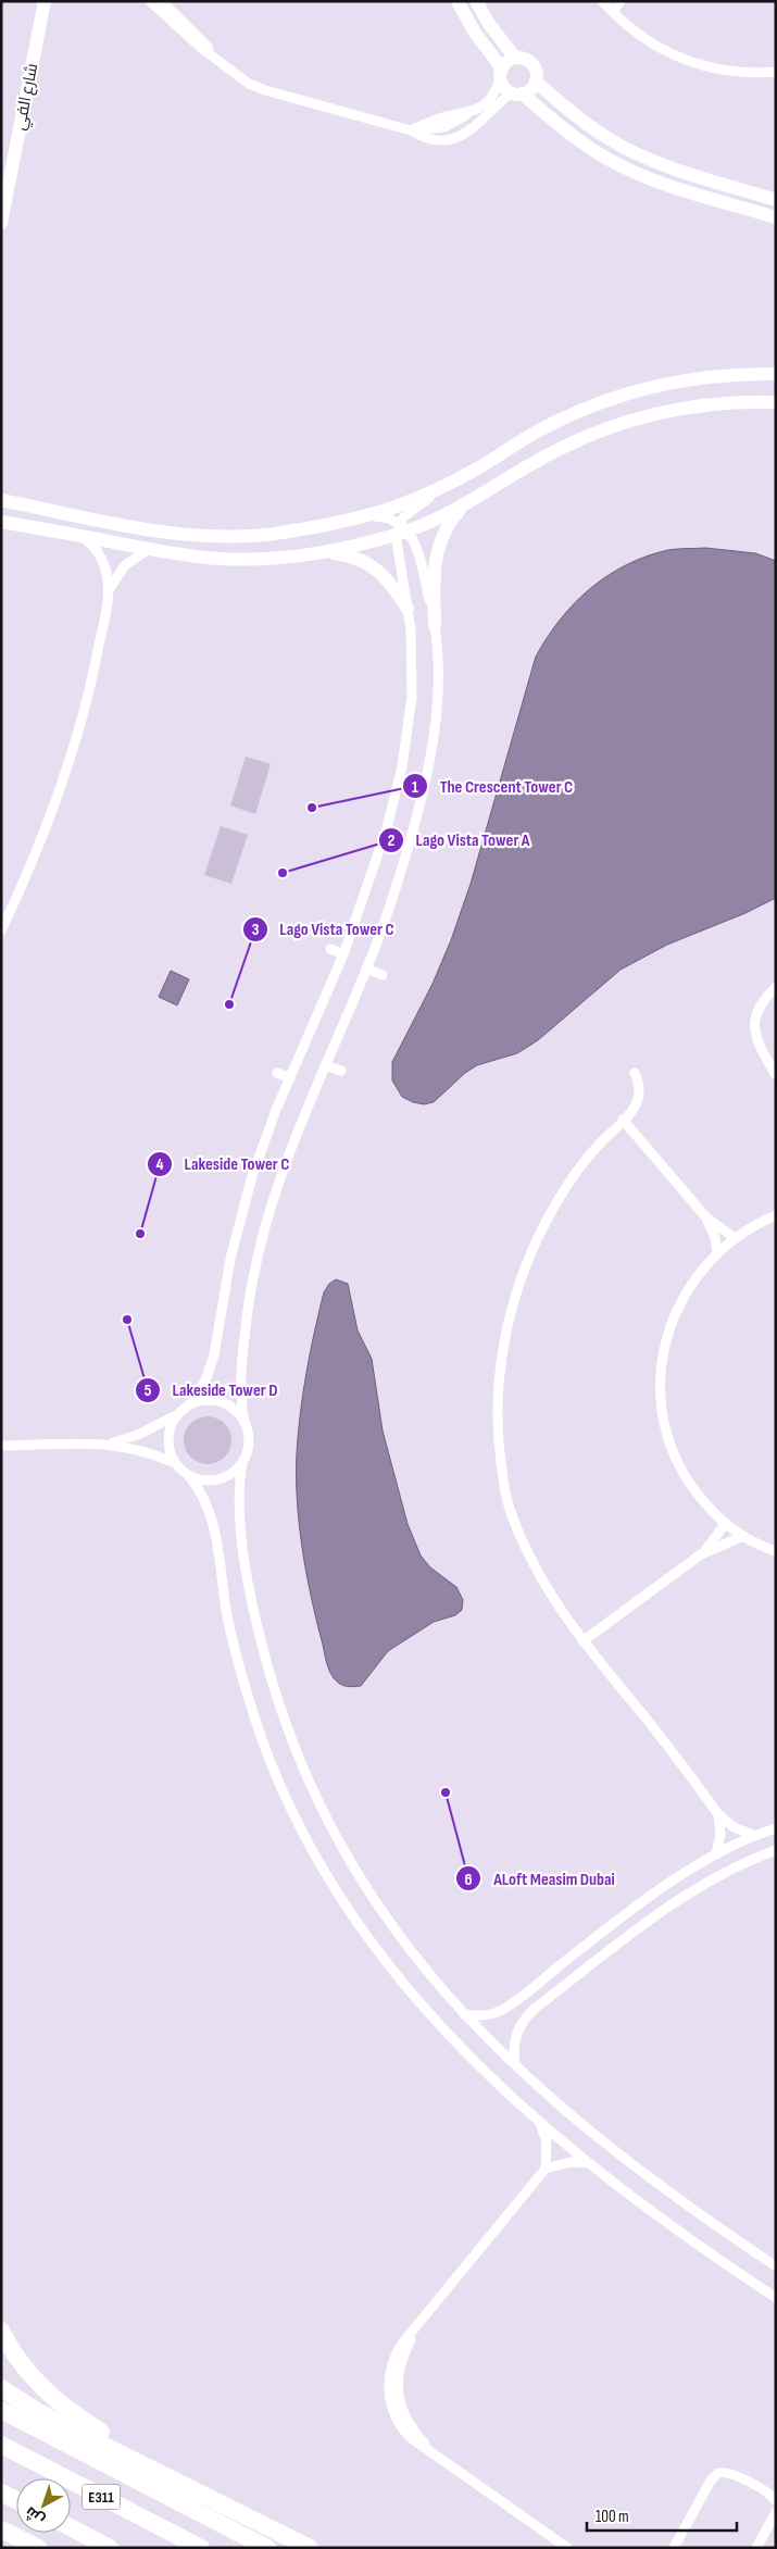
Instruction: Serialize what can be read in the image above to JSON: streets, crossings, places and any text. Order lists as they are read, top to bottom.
{
  "streets": {
    "highway": ["E311"],
    "street": ["شارع الفي"]
  },
  "places": [
    "The Crescent Tower C",
    "Lago Vista Tower A",
    "Lago Vista Tower C",
    "Lakeside Tower C",
    "Lakeside Tower D",
    "ALoft Measim Dubai"
  ],
  "scale_bar": "100 m",
  "north": "bottom left"
}
